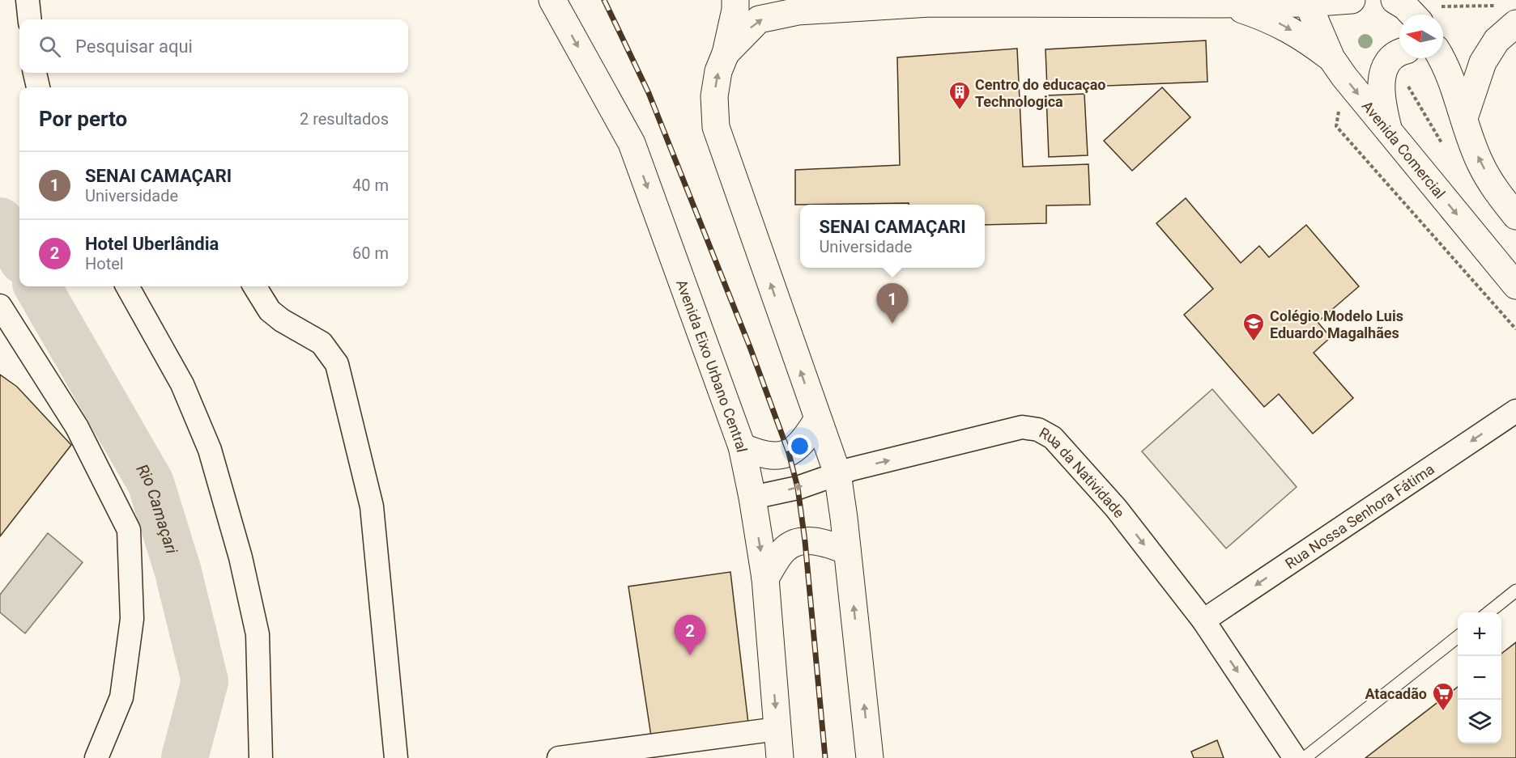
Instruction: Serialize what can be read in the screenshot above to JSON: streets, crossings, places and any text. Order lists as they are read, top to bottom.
{
  "streets": {
    "main road": ["Avenida Comercial", "Avenida Eixo Urbano Central"],
    "street": ["Rua da Natividade", "Rua Nossa Senhora Fátima"]
  },
  "crossings": [
    ["Avenida Eixo Urbano Central", "Rua da Natividade"],
    ["Rua da Natividade", "Rua Nossa Senhora Fátima"]
  ],
  "one_way": ["Rua da Natividade", "Rua Nossa Senhora Fátima"],
  "water": ["Rio Camaçari"],
  "places": {
    "building": ["Centro do educaçao Technologica"],
    "school or university": ["Colégio Modelo Luis Eduardo Magalhães"],
    "supermarket": ["Atacadão"]
  },
  "north": "left",
  "page": {
    "search": "Pesquisar aqui",
    "heading": ["Por perto", "2 resultados"],
    "list": [
      {
        "mark": "1",
        "name": "SENAI CAMAÇARI",
        "note": "Universidade",
        "value": "40 m"
      },
      {
        "mark": "2",
        "name": "Hotel Uberlândia",
        "note": "Hotel",
        "value": "60 m"
      }
    ],
    "popup": ["SENAI CAMAÇARI", "Universidade"],
    "pins": ["1", "2"],
    "map_buttons": ["+", "−"]
  }
}
